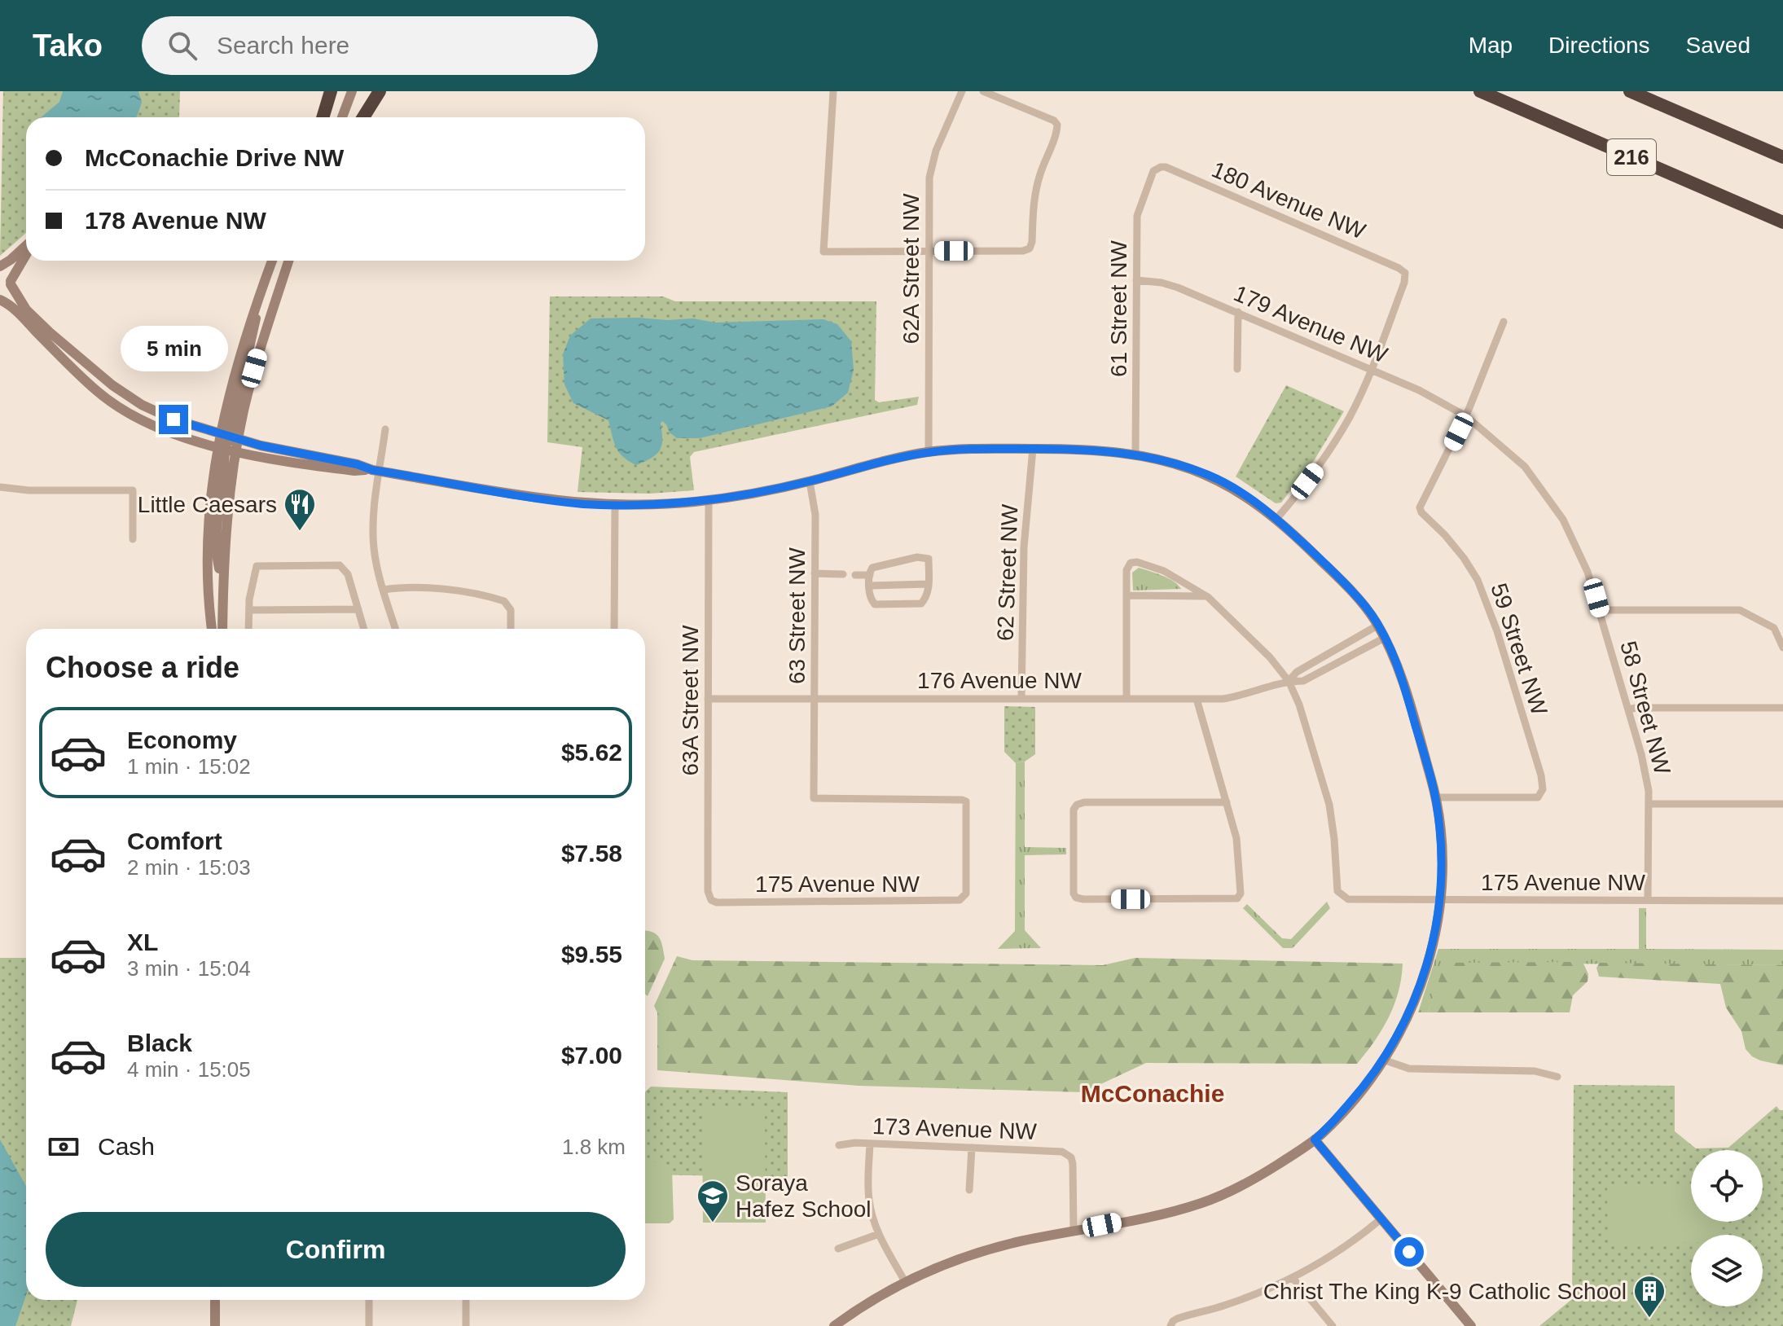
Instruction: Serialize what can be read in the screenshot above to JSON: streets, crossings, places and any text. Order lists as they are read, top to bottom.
{
  "streets": {
    "highway": ["216"],
    "street": [
      "180 Avenue NW",
      "62A Street NW",
      "61 Street NW",
      "179 Avenue NW",
      "62 Street NW",
      "63 Street NW",
      "59 Street NW",
      "176 Avenue NW",
      "63A Street NW",
      "58 Street NW",
      "175 Avenue NW",
      "173 Avenue NW"
    ]
  },
  "crossings": [
    ["180 Avenue NW", "61 Street NW"],
    ["180 Avenue NW", "179 Avenue NW"],
    ["61 Street NW", "179 Avenue NW"],
    ["179 Avenue NW", "59 Street NW"],
    ["179 Avenue NW", "58 Street NW"],
    ["62 Street NW", "176 Avenue NW"],
    ["63 Street NW", "176 Avenue NW"],
    ["63 Street NW", "175 Avenue NW"],
    ["59 Street NW", "58 Street NW"],
    ["176 Avenue NW", "63A Street NW"],
    ["176 Avenue NW", "175 Avenue NW"],
    ["63A Street NW", "175 Avenue NW"],
    ["58 Street NW", "175 Avenue NW"]
  ],
  "districts": ["McConachie"],
  "places": {
    "restaurant": ["Little Caesars"],
    "school or university": ["Soraya Hafez School"],
    "building": ["Christ The King K-9 Catholic School"]
  },
  "page": {
    "header": "Tako",
    "search": "Search here",
    "nav": ["Map", "Directions", "Saved"],
    "banner": ["McConachie Drive NW", "178 Avenue NW"],
    "bubble": "5 min",
    "heading": "Choose a ride",
    "list": [
      {
        "name": "Economy",
        "note": "1 min · 15:02",
        "value": "$5.62"
      },
      {
        "name": "Comfort",
        "note": "2 min · 15:03",
        "value": "$7.58"
      },
      {
        "name": "XL",
        "note": "3 min · 15:04",
        "value": "$9.55"
      },
      {
        "name": "Black",
        "note": "4 min · 15:05",
        "value": "$7.00"
      }
    ],
    "pay": ["Cash", "1.8 km"],
    "buttons": "Confirm"
  }
}
